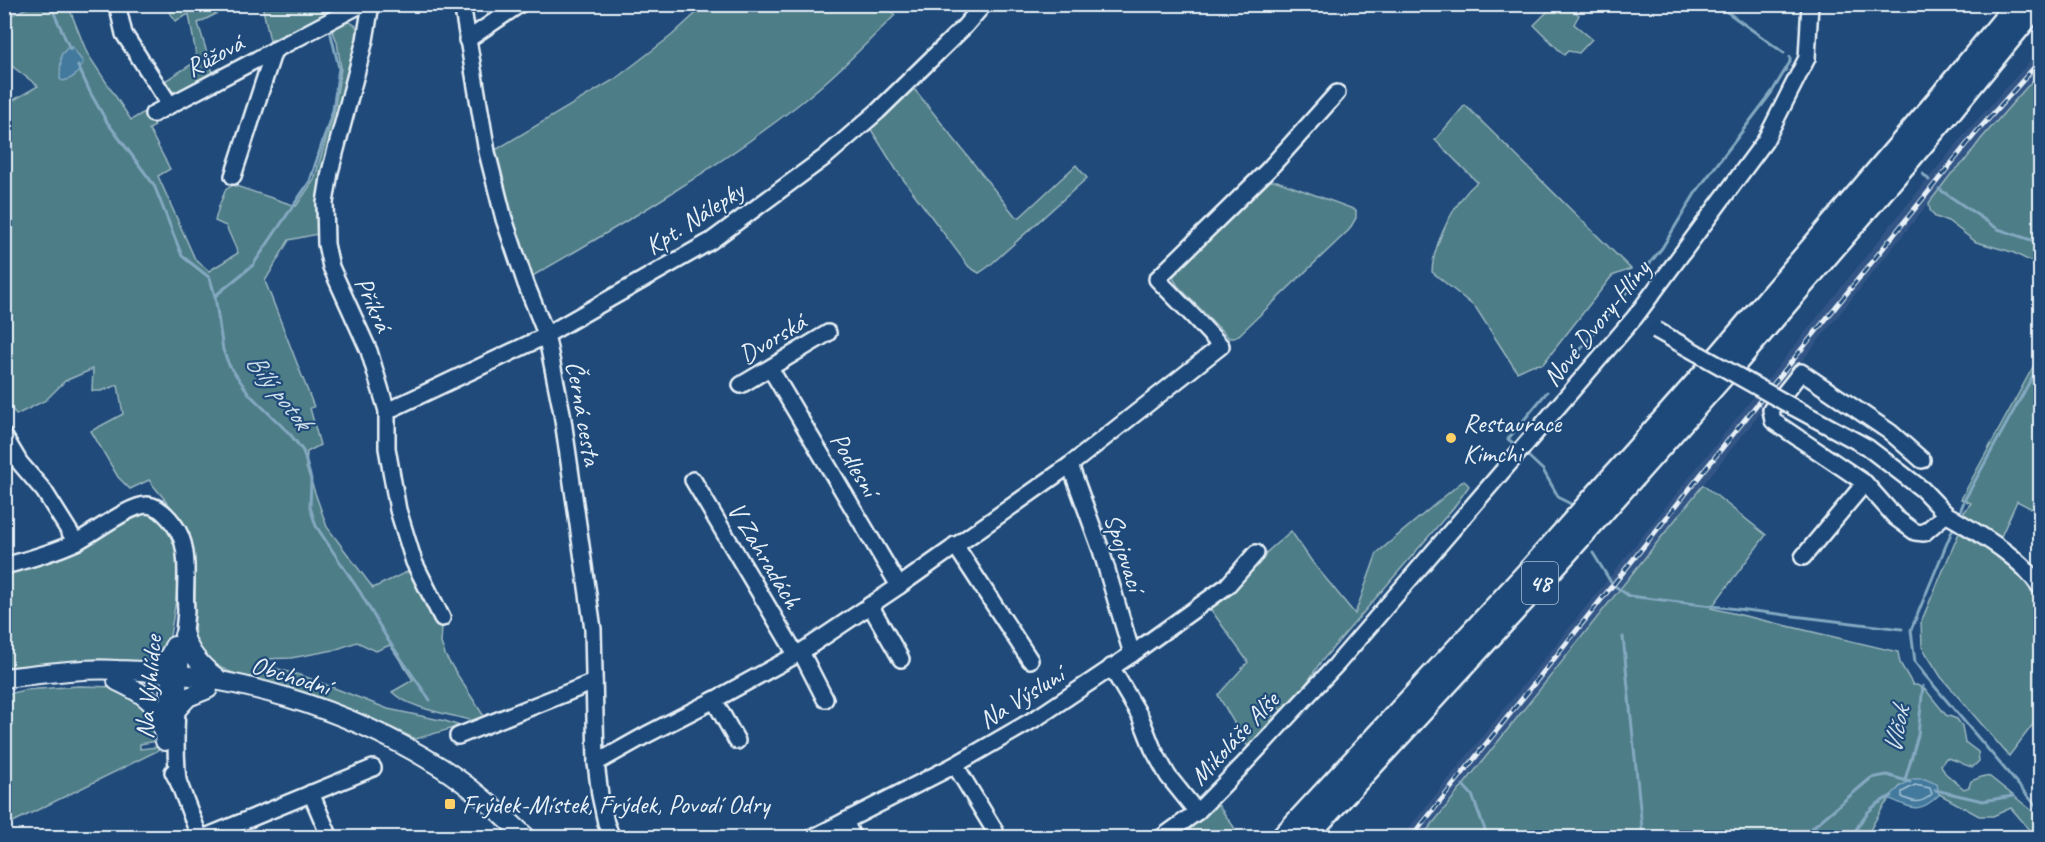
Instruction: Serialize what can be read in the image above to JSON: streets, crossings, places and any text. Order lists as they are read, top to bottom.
{
  "streets": {
    "highway": ["48"],
    "main road": ["Obchodní"],
    "street": [
      "Růžová",
      "Kpt. Nálepky",
      "Příkrá",
      "Nové Dvory-Hlíny",
      "Dvorská",
      "Černá cesta",
      "Podlesní",
      "Spojovací",
      "V Zahradách",
      "Na Vyhlídce",
      "Na Výsluní",
      "Mikoláše Alše"
    ]
  },
  "crossings": [
    ["Kpt. Nálepky", "Příkrá"],
    ["Kpt. Nálepky", "Černá cesta"],
    ["Nové Dvory-Hlíny", "Mikoláše Alše"],
    ["Dvorská", "Podlesní"],
    ["Spojovací", "Na Výsluní"],
    ["Obchodní", "Na Vyhlídce"]
  ],
  "water": ["Bílý potok", "Vlčok"],
  "places": {
    "other": ["Restaurace Kimchi"],
    "transit": ["Frýdek-Místek, Frýdek, Povodí Odry"]
  }
}
